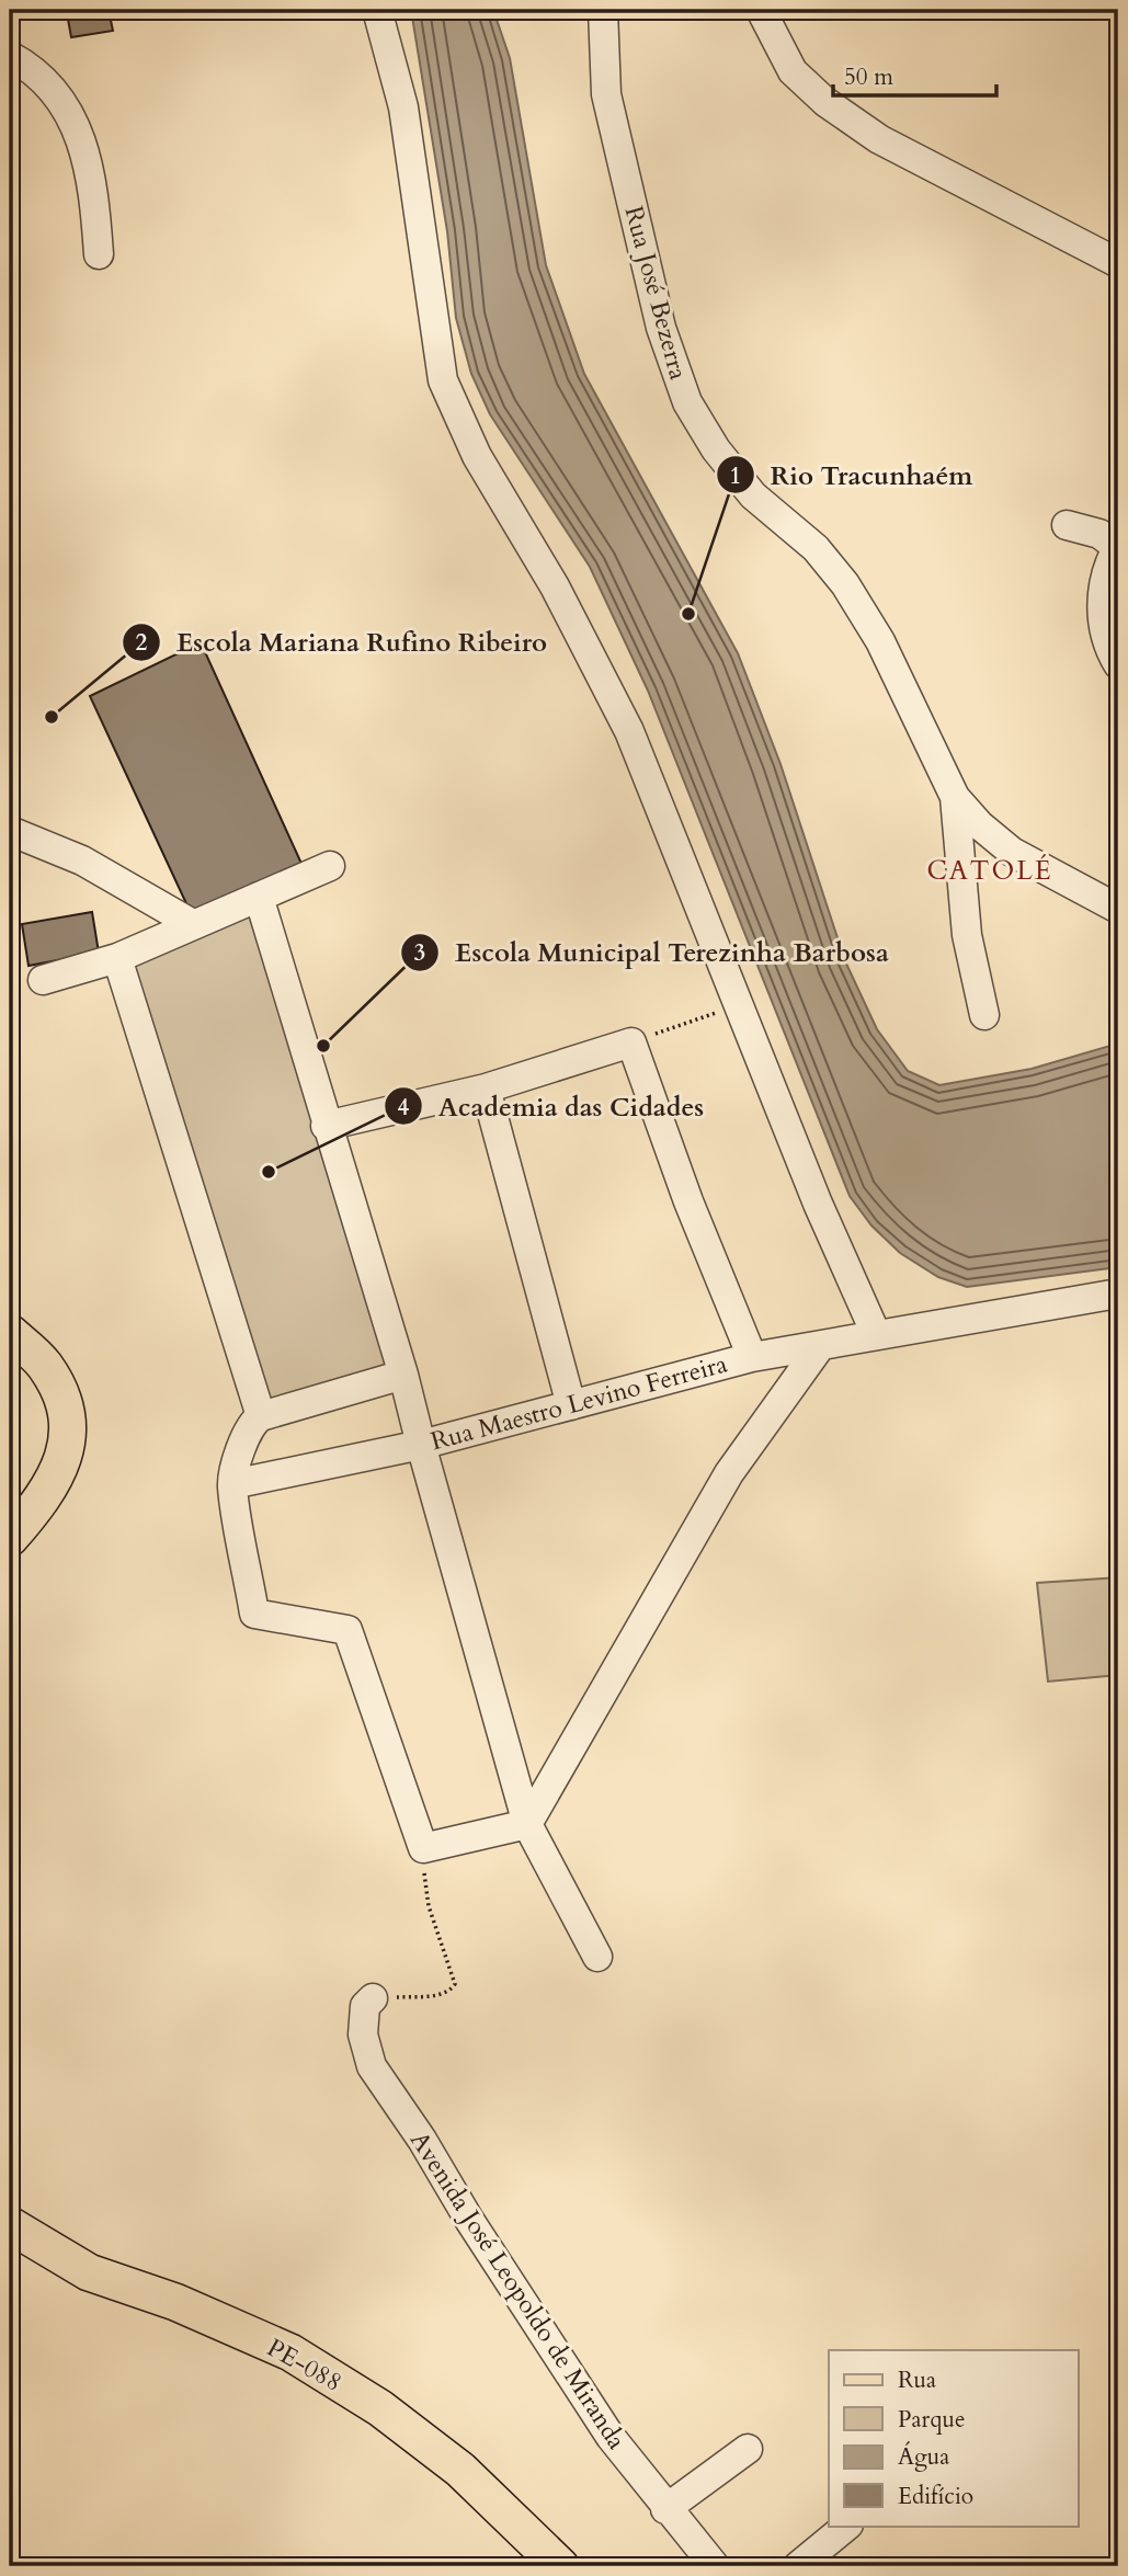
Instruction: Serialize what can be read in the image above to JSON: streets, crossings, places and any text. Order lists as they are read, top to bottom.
{
  "streets": {
    "main road": ["PE-088"],
    "street": ["Rua José Bezerra", "Rua Maestro Levino Ferreira", "Avenida José Leopoldo de Miranda"]
  },
  "districts": ["CATOLÉ"],
  "places": [
    "Rio Tracunhaém",
    "Escola Mariana Rufino Ribeiro",
    "Escola Municipal Terezinha Barbosa",
    "Academia das Cidades"
  ],
  "legend": [
    "Rua",
    "Parque",
    "Água",
    "Edifício"
  ],
  "scale_bar": "50 m"
}
